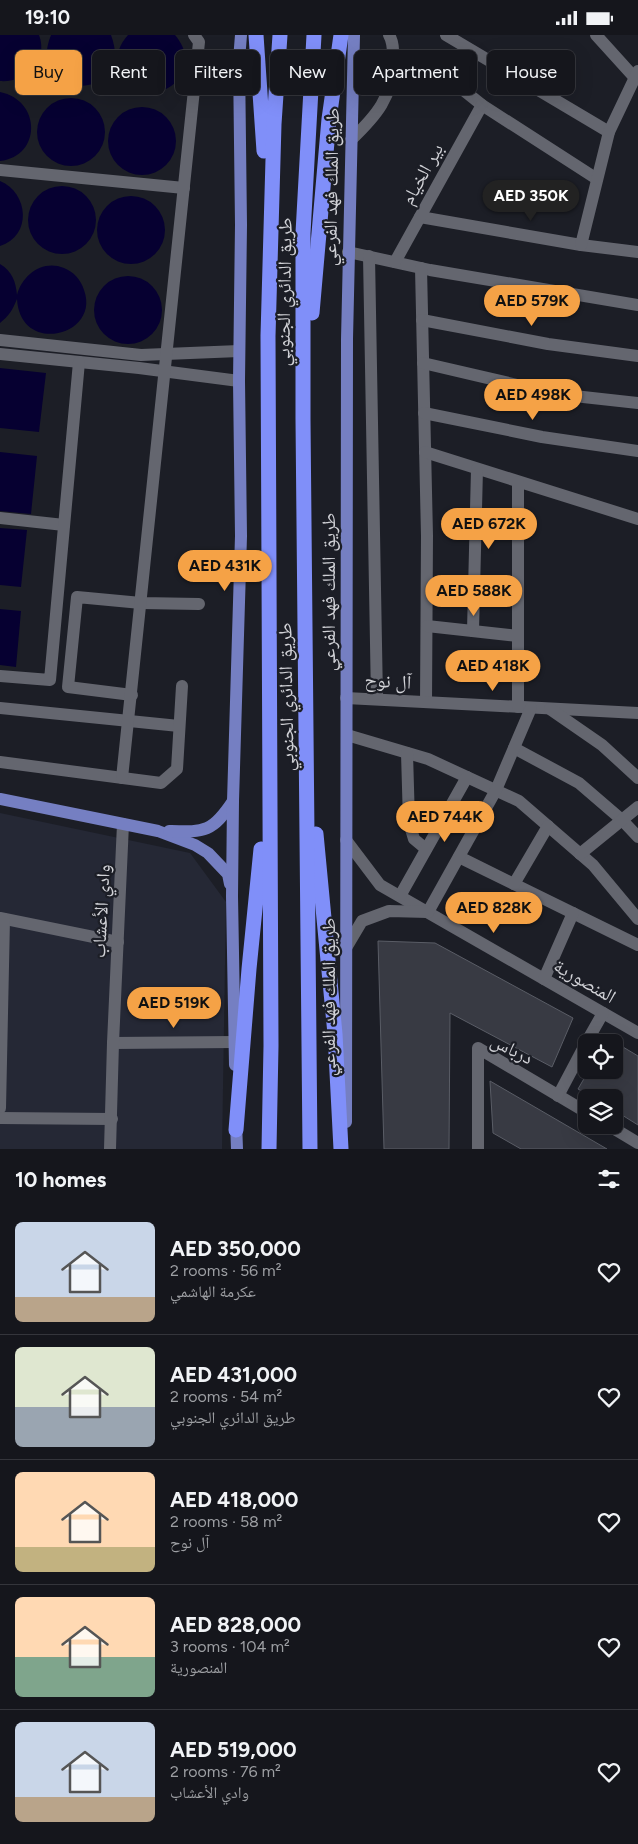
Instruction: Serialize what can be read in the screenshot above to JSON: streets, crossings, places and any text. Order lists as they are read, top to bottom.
{
  "streets": {
    "highway": ["طريق الدائري الجنوبي"],
    "main road": ["طريق الملك فهد الفرعي"],
    "street": [
      "بير الخيام",
      "آل نوح",
      "وادي الأعشاب",
      "المنصورية",
      "درباس"
    ]
  },
  "crossings": [
    ["طريق الملك فهد الفرعي", "آل نوح"],
    ["طريق الملك فهد الفرعي", "المنصورية"]
  ],
  "page": {
    "status": "19:10",
    "chip": [
      "Buy",
      "Rent",
      "Filters",
      "New",
      "Apartment",
      "House"
    ],
    "price": [
      "AED 350K",
      "AED 579K",
      "AED 498K",
      "AED 672K",
      "AED 431K",
      "AED 588K",
      "AED 418K",
      "AED 744K",
      "AED 828K",
      "AED 519K"
    ],
    "heading": "10 homes",
    "list": [
      {
        "name": "AED 350,000",
        "note": "2 rooms · 56 m² · عكرمة الهاشمي"
      },
      {
        "name": "AED 431,000",
        "note": "2 rooms · 54 m² · طريق الدائري الجنوبي"
      },
      {
        "name": "AED 418,000",
        "note": "2 rooms · 58 m² · آل نوح"
      },
      {
        "name": "AED 828,000",
        "note": "3 rooms · 104 m² · المنصورية"
      },
      {
        "name": "AED 519,000",
        "note": "2 rooms · 76 m² · وادي الأعشاب"
      }
    ]
  }
}
